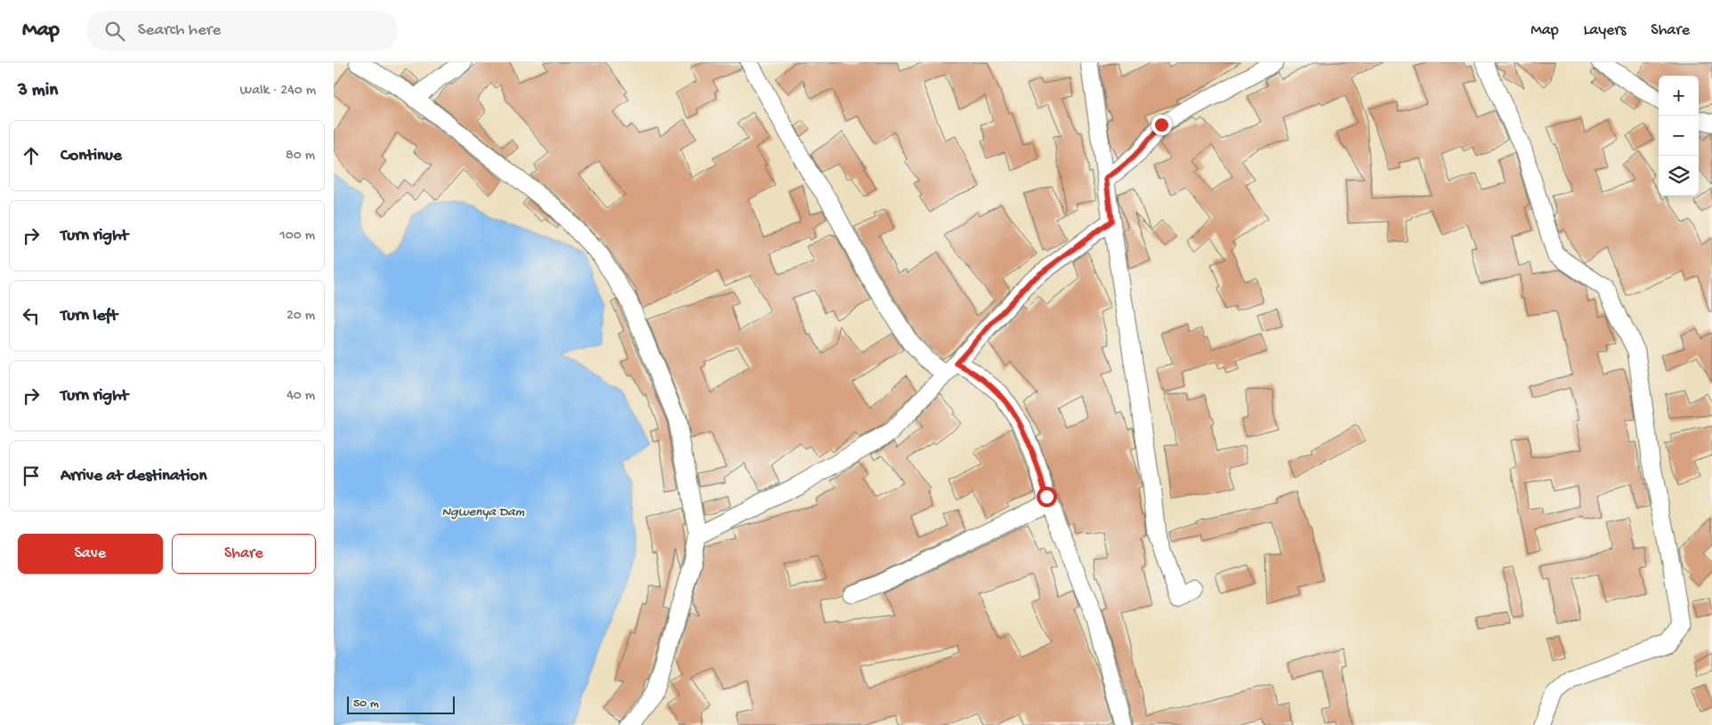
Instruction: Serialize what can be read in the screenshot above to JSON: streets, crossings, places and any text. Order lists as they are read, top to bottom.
{
  "water": ["Ngwenya Dam"],
  "scale_bar": "50 m",
  "page": {
    "header": "Map",
    "search": "Search here",
    "nav": ["Map", "Layers", "Share"],
    "heading": ["3 min", "Walk · 240 m"],
    "map_buttons": ["+", "−"],
    "list": [
      ["Continue", "80 m"],
      ["Turn right", "100 m"],
      ["Turn left", "20 m"],
      ["Turn right", "40 m"],
      "Arrive at destination"
    ],
    "buttons": ["Save", "Share"],
    "scale": "50 m"
  }
}
